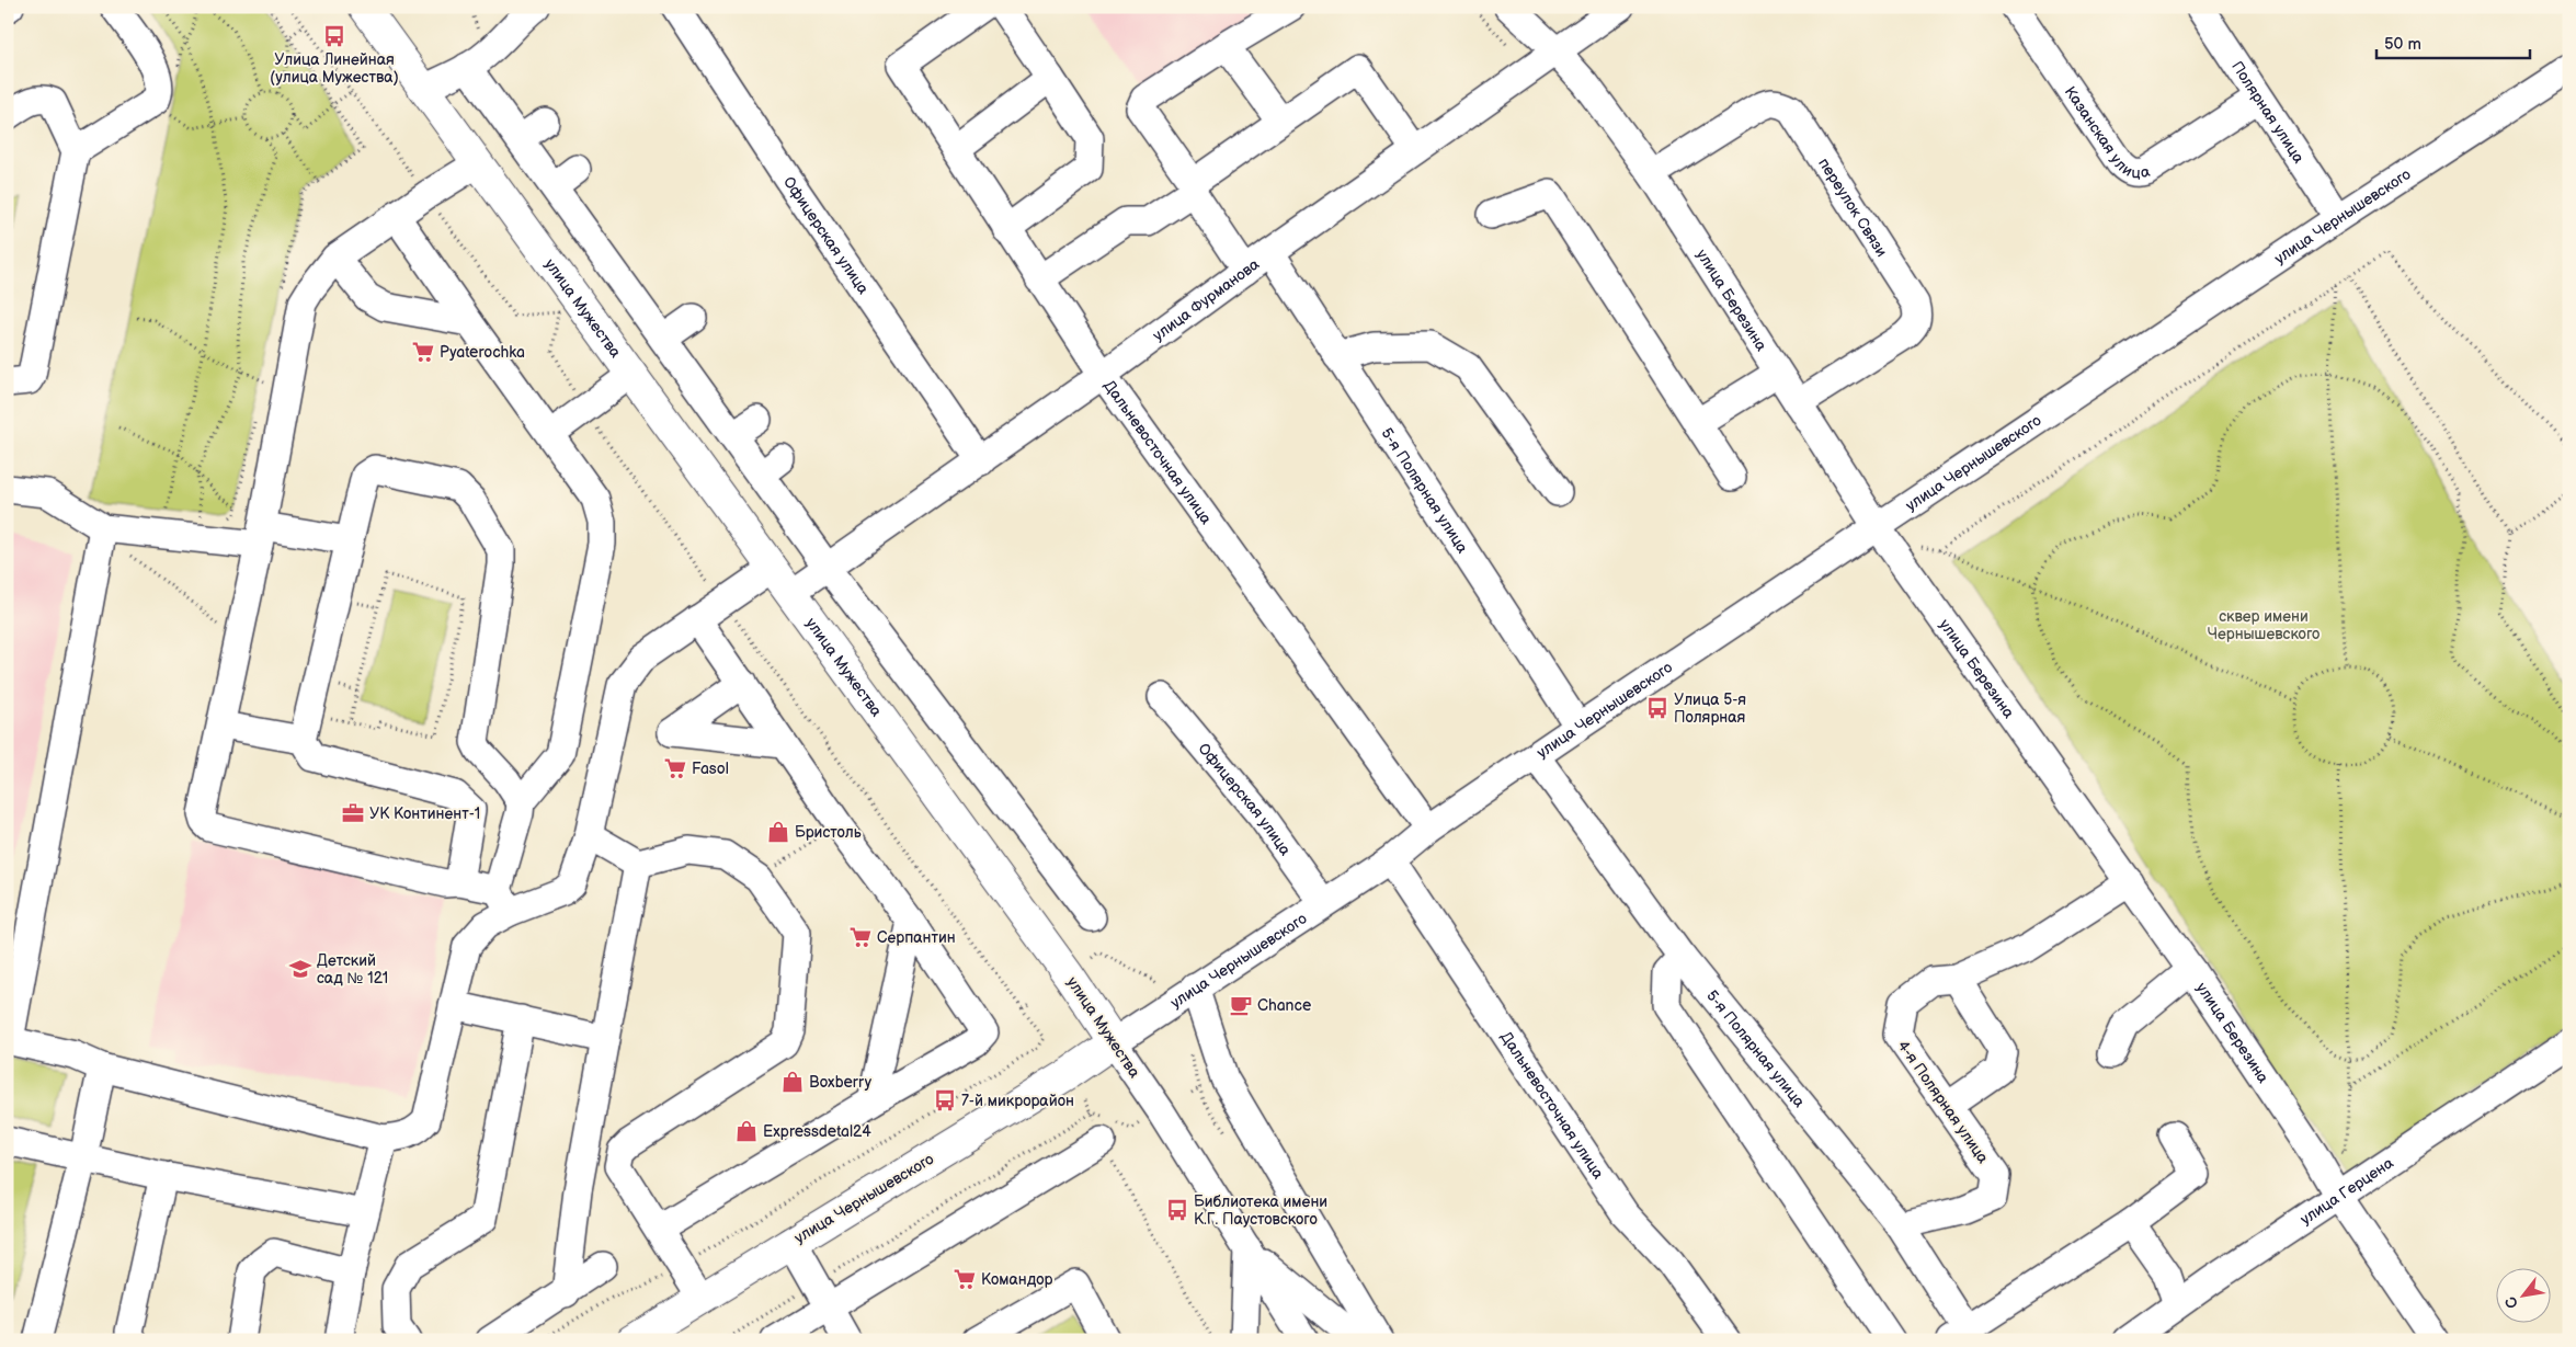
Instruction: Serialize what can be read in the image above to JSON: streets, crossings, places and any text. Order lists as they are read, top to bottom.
{
  "streets": {
    "main road": ["улица Чернышевского", "улица Мужества"],
    "street": [
      "Полярная улица",
      "Казанская улица",
      "переулок Связи",
      "Офицерская улица",
      "улица Березина",
      "улица Фурманова",
      "Дальневосточная улица",
      "5-я Полярная улица",
      "4-я Полярная улица",
      "улица Герцена"
    ]
  },
  "crossings": [
    ["Полярная улица", "Казанская улица"],
    ["Полярная улица", "улица Чернышевского"],
    ["переулок Связи", "улица Березина"],
    ["улица Чернышевского", "Офицерская улица"],
    ["улица Чернышевского", "улица Березина"],
    ["улица Чернышевского", "улица Мужества"],
    ["улица Чернышевского", "Дальневосточная улица"],
    ["улица Чернышевского", "5-я Полярная улица"],
    ["Офицерская улица", "улица Фурманова"],
    ["улица Березина", "улица Фурманова"],
    ["улица Березина", "4-я Полярная улица"],
    ["улица Березина", "улица Герцена"],
    ["улица Фурманова", "улица Мужества"],
    ["улица Фурманова", "Дальневосточная улица"],
    ["улица Фурманова", "5-я Полярная улица"],
    ["5-я Полярная улица", "4-я Полярная улица"]
  ],
  "parks": ["сквер имени Чернышевского"],
  "places": {
    "bus stop": [
      "Улица Линейная (улица Мужества)",
      "Улица 5-я Полярная",
      "7-й микрорайон",
      "Библиотека имени К.Г. Паустовского"
    ],
    "supermarket": [
      "Pyaterochka",
      "Fasol",
      "Серпантин",
      "Командор"
    ],
    "office": ["УК Континент-1"],
    "shop": ["Бристоль", "Boxberry", "Expressdetal24"],
    "school or university": ["Детский сад № 121"],
    "cafe": ["Chance"]
  },
  "scale_bar": "50 m",
  "north": "bottom left"
}
